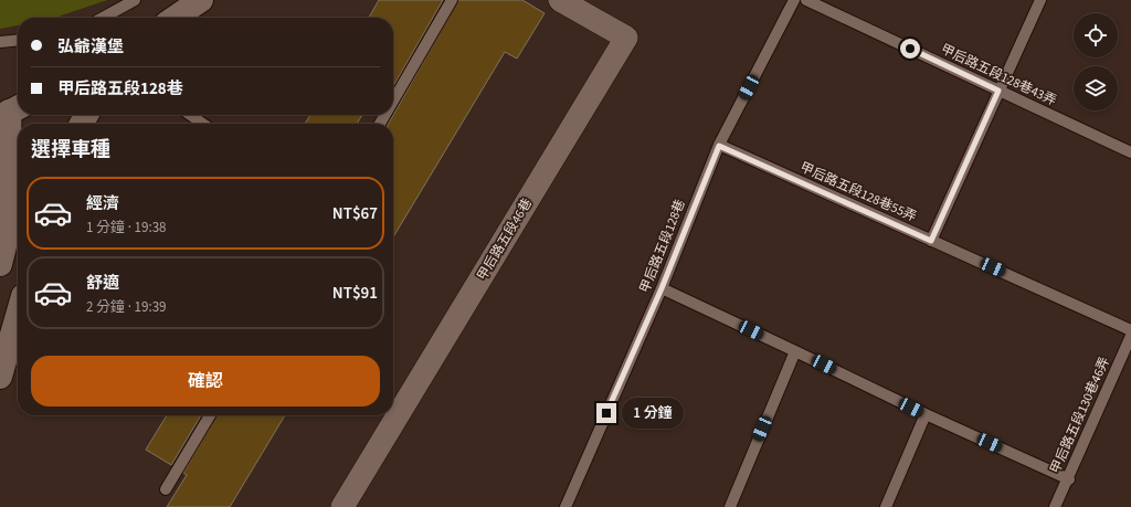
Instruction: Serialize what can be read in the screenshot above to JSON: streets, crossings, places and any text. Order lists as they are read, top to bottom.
{
  "streets": {
    "street": ["甲后路五段46巷"],
    "lane": [
      "甲后路五段128巷43弄",
      "甲后路五段128巷55弄",
      "甲后路五段128巷",
      "甲后路五段130巷46弄"
    ]
  },
  "crossings": [
    ["甲后路五段128巷55弄", "甲后路五段128巷"]
  ],
  "page": {
    "banner": ["弘爺漢堡", "甲后路五段128巷"],
    "heading": "選擇車種",
    "list": [
      {
        "name": "經濟",
        "note": "1 分鐘 · 19:38",
        "value": "NT$67"
      },
      {
        "name": "舒適",
        "note": "2 分鐘 · 19:39",
        "value": "NT$91"
      }
    ],
    "buttons": "確認",
    "bubble": "1 分鐘"
  }
}
